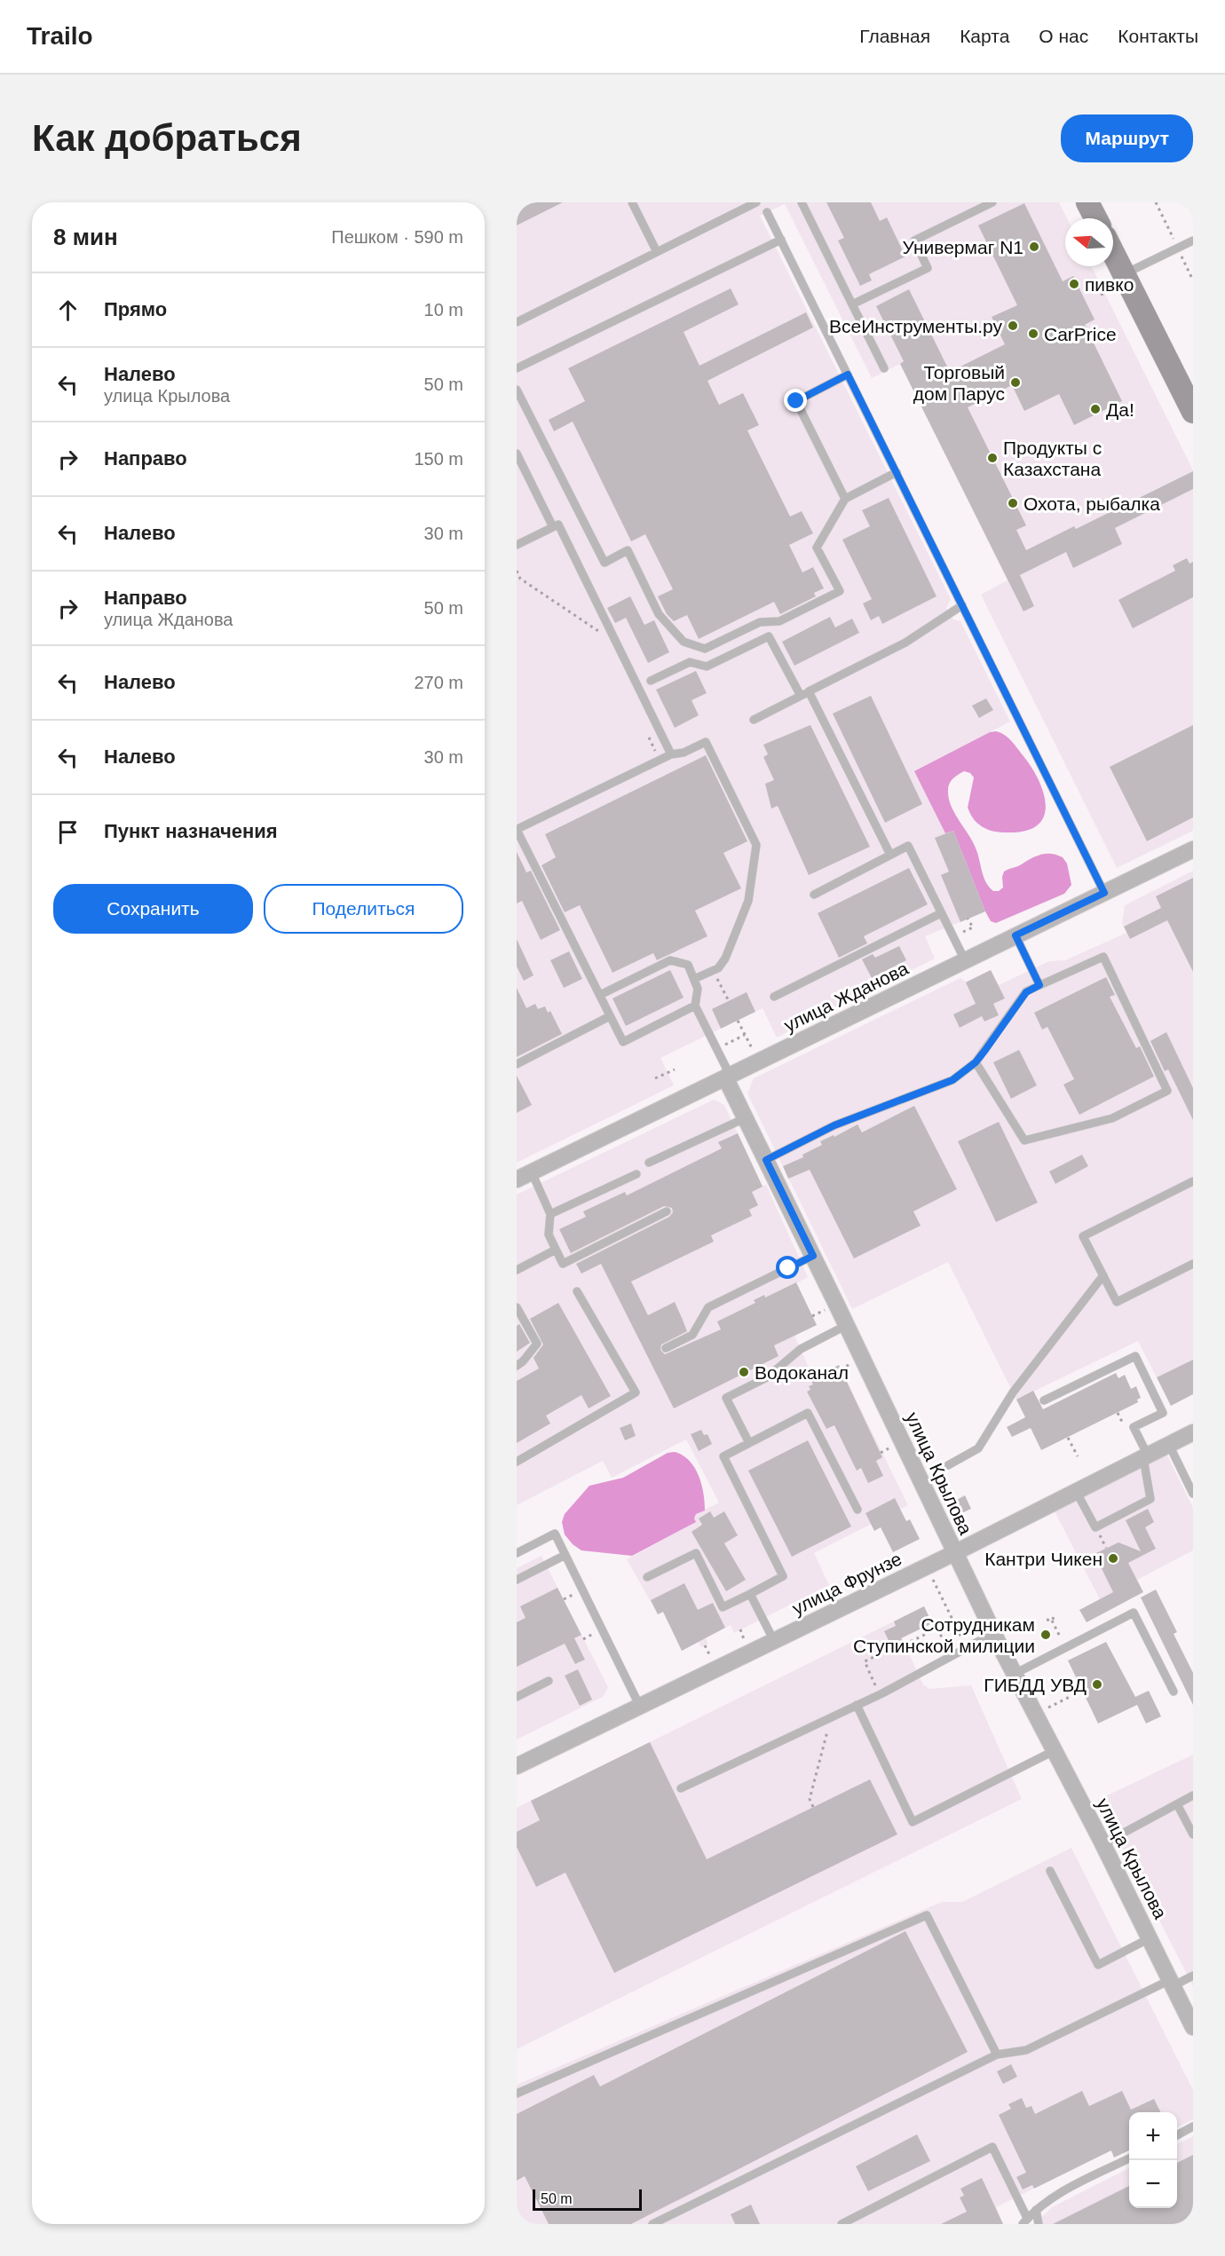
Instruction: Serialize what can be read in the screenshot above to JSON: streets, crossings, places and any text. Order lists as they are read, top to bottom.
{
  "streets": {
    "street": ["улица Жданова", "улица Крылова", "улица Фрунзе"]
  },
  "crossings": [
    ["улица Жданова", "улица Крылова"],
    ["улица Крылова", "улица Фрунзе"]
  ],
  "places": [
    "Универмаг N1",
    "пивко",
    "ВсеИнструменты.ру",
    "CarPrice",
    "Торговый дом Парус",
    "Да!",
    "Продукты с Казахстана",
    "Охота, рыбалка",
    "Водоканал",
    "Кантри Чикен",
    "Сотрудникам Ступинской милиции",
    "ГИБДД УВД"
  ],
  "scale_bar": "50 m",
  "north": "left",
  "page": {
    "header": "Trailo",
    "nav": [
      "Главная",
      "Карта",
      "О нас",
      "Контакты"
    ],
    "buttons": [
      "Маршрут",
      ["Сохранить", "Поделиться"]
    ],
    "title": "Как добраться",
    "heading": ["8 мин", "Пешком · 590 m"],
    "list": [
      ["Прямо", "10 m"],
      ["Налево", "улица Крылова", "50 m"],
      ["Направо", "150 m"],
      ["Налево", "30 m"],
      ["Направо", "улица Жданова", "50 m"],
      ["Налево", "270 m"],
      ["Налево", "30 m"],
      "Пункт назначения"
    ],
    "map_buttons": ["+", "−"],
    "scale": "50 m"
  }
}
